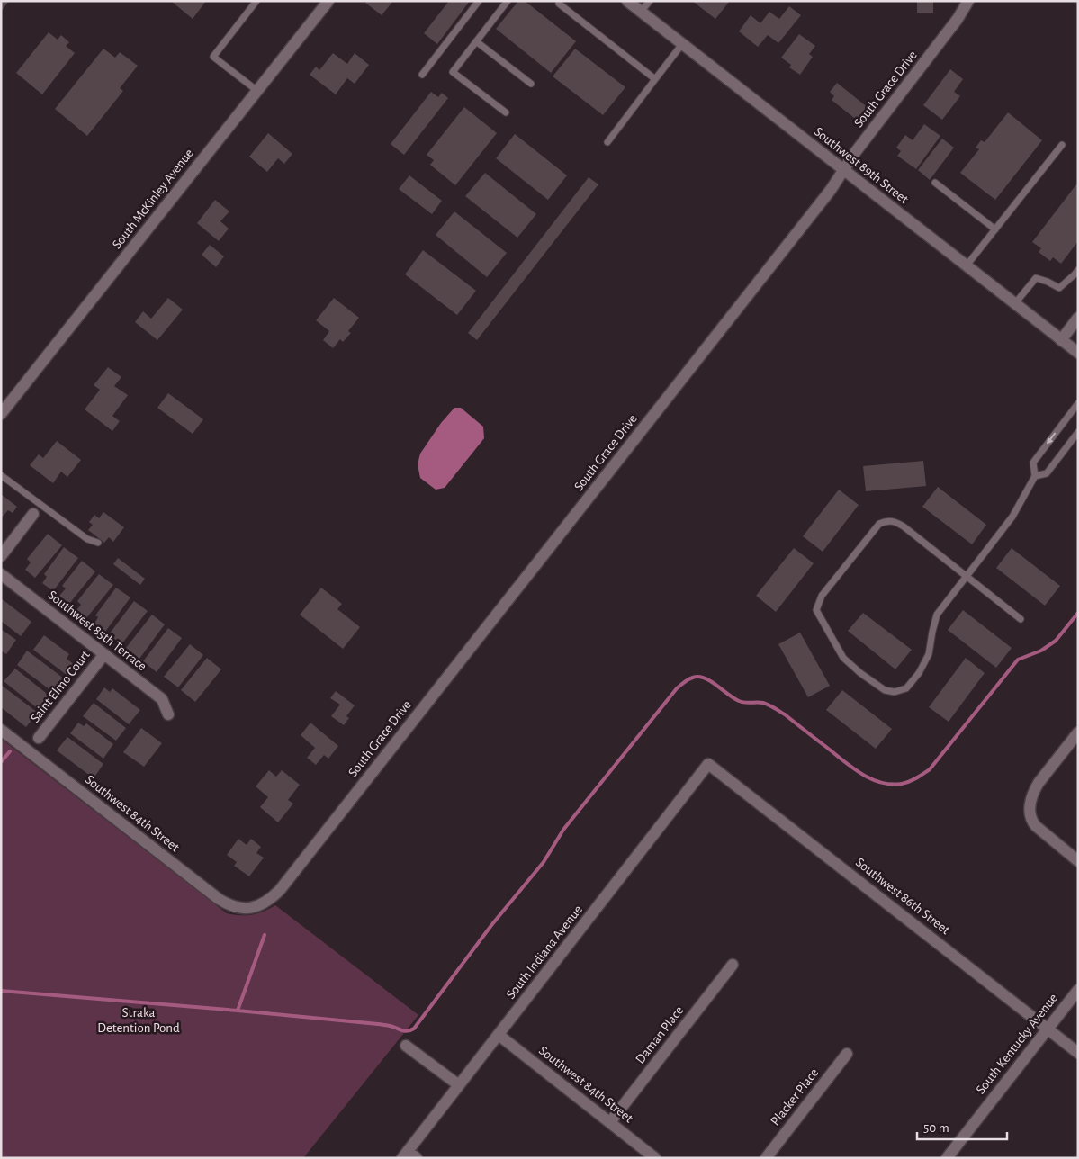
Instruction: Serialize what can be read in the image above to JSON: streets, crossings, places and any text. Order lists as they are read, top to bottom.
{
  "streets": {
    "street": [
      "South Grace Drive",
      "Southwest 89th Street",
      "South McKinley Avenue",
      "Southwest 85th Terrace",
      "Saint Elmo Court",
      "Southwest 84th Street",
      "Southwest 86th Street",
      "South Indiana Avenue",
      "Daman Place",
      "South Kentucky Avenue",
      "Placker Place"
    ]
  },
  "crossings": [
    ["South Grace Drive", "Southwest 89th Street"],
    ["South Grace Drive", "Southwest 84th Street"],
    ["Southwest 85th Terrace", "Saint Elmo Court"],
    ["Southwest 84th Street", "South Indiana Avenue"],
    ["Southwest 84th Street", "Daman Place"],
    ["Southwest 86th Street", "South Indiana Avenue"],
    ["Southwest 86th Street", "South Kentucky Avenue"]
  ],
  "parks": ["Straka Detention Pond"],
  "scale_bar": "50 m"
}
